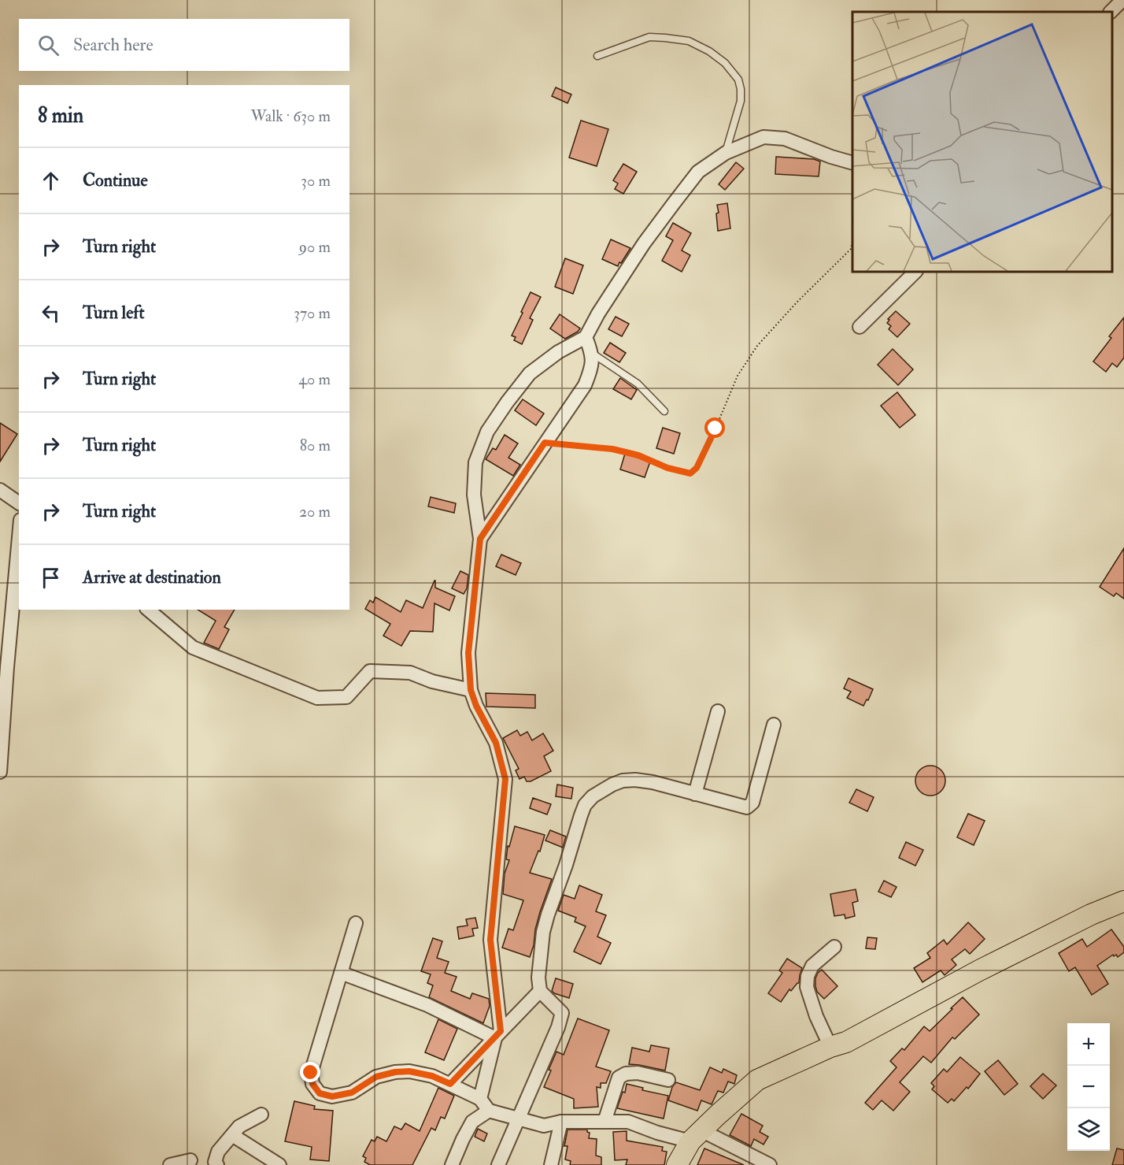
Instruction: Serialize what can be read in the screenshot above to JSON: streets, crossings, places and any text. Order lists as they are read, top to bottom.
{
  "page": {
    "search": "Search here",
    "heading": ["8 min", "Walk · 630 m"],
    "list": [
      ["Continue", "30 m"],
      ["Turn right", "90 m"],
      ["Turn left", "370 m"],
      ["Turn right", "40 m"],
      ["Turn right", "80 m"],
      ["Turn right", "20 m"],
      "Arrive at destination"
    ],
    "map_buttons": ["+", "−"]
  }
}
